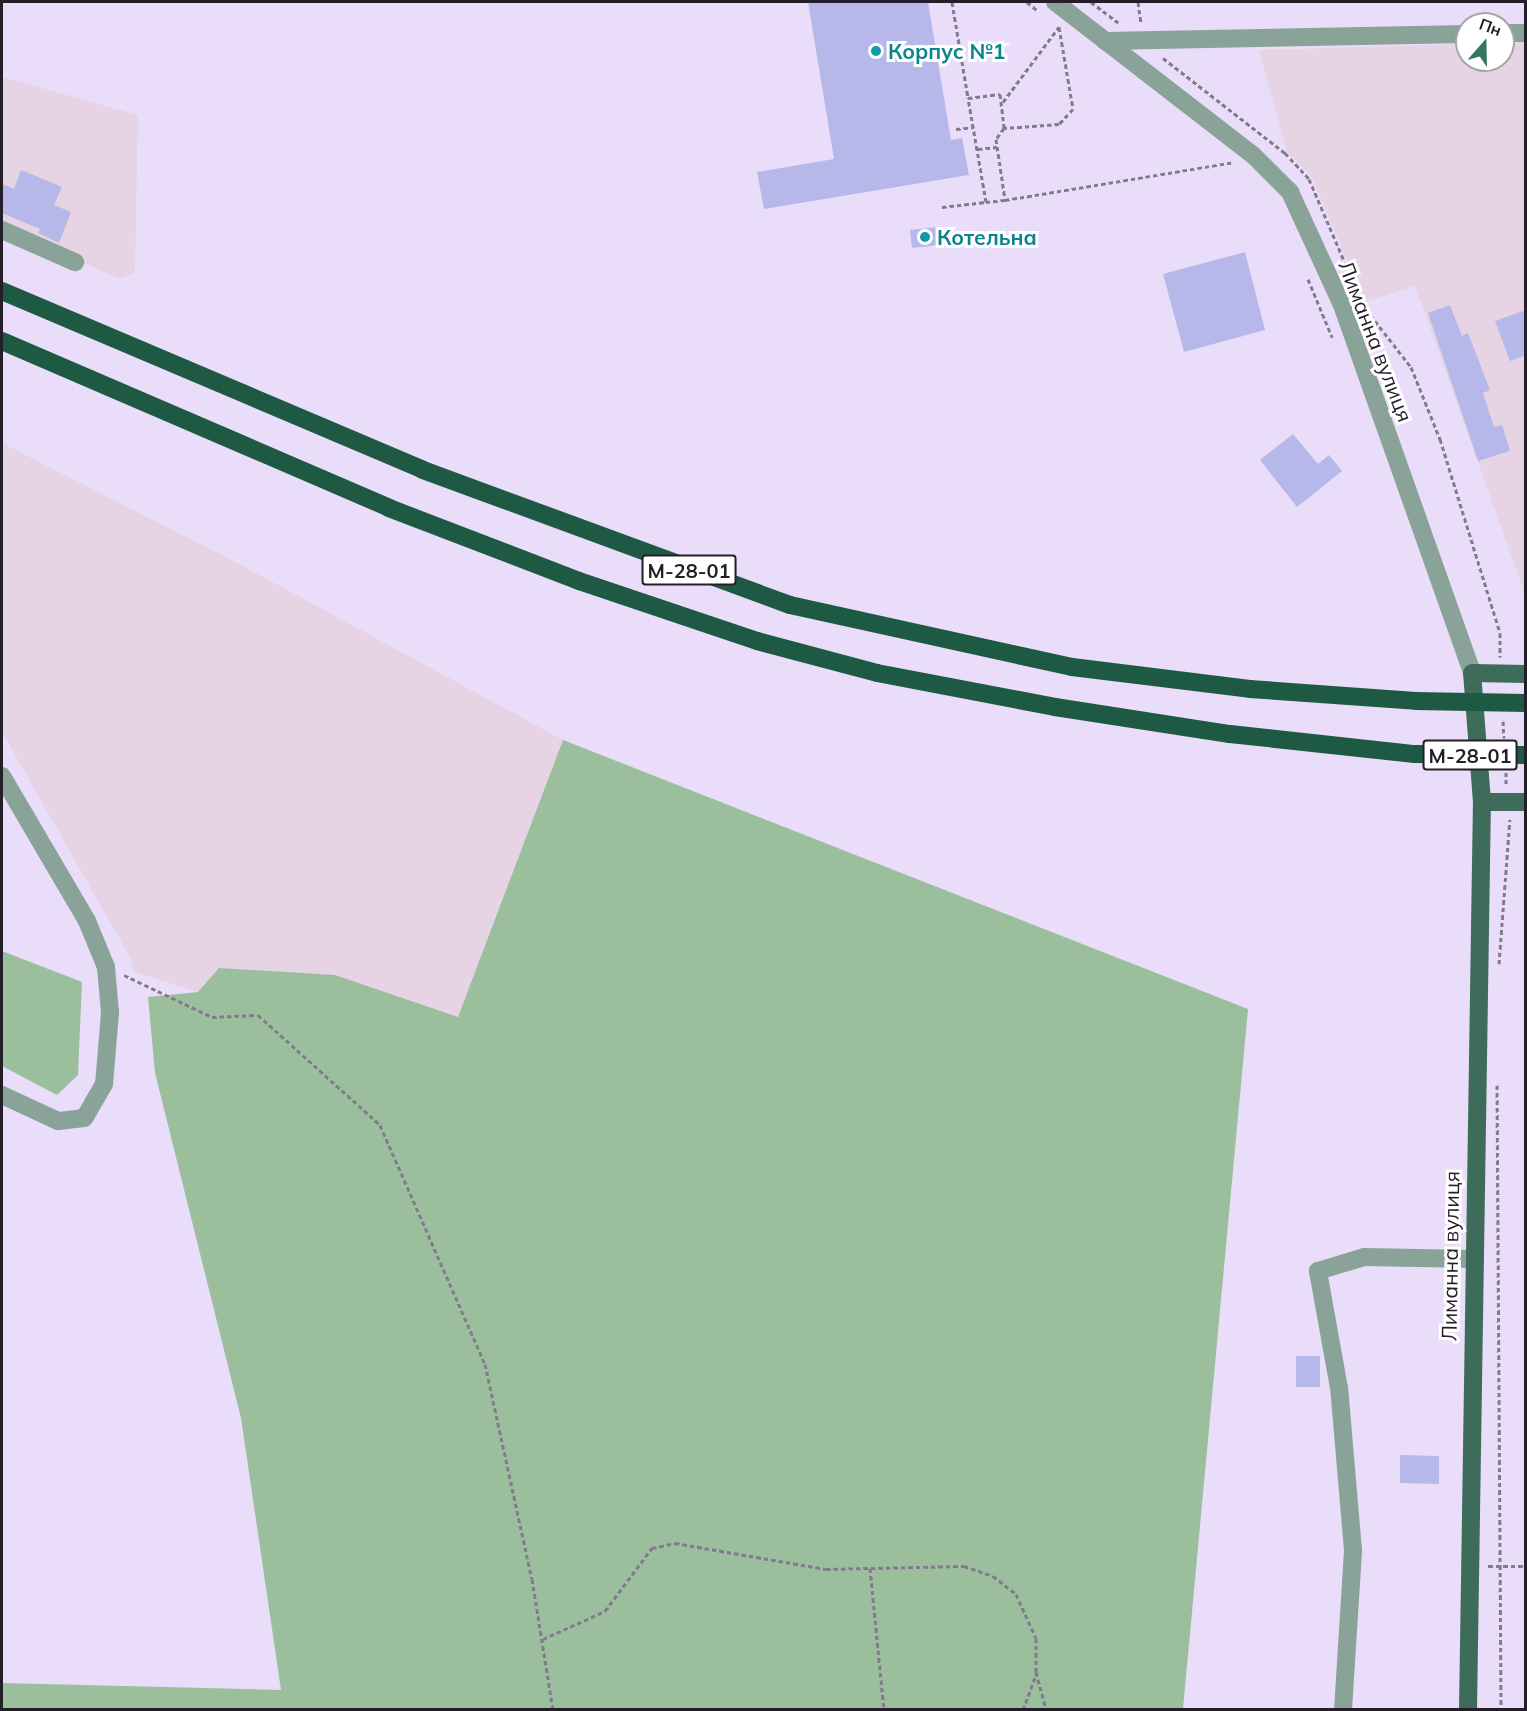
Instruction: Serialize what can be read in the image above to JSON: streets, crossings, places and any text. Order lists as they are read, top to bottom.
{
  "streets": {
    "highway": ["М-28-01"],
    "main road": ["Лиманна вулиця"]
  },
  "places": ["Корпус №1", "Котельна"],
  "north": "top"
}
